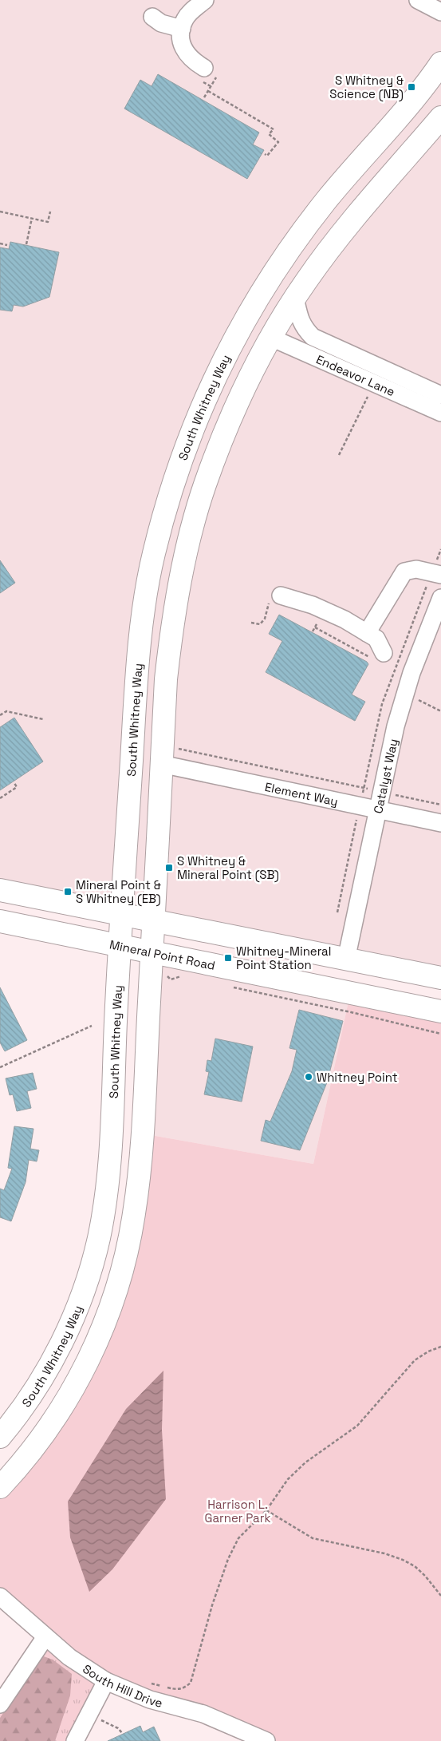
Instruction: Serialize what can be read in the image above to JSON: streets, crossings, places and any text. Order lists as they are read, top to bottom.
{
  "streets": {
    "main road": ["South Whitney Way", "Mineral Point Road"],
    "street": [
      "Endeavor Lane",
      "Catalyst Way",
      "Element Way",
      "South Hill Drive"
    ]
  },
  "crossings": [
    ["South Whitney Way", "Mineral Point Road"],
    ["Catalyst Way", "Element Way"]
  ],
  "parks": ["Harrison L. Garner Park"],
  "places": {
    "transit": [
      "S Whitney & Science (NB)",
      "S Whitney & Mineral Point (SB)",
      "Mineral Point & S Whitney (EB)",
      "Whitney-Mineral Point Station"
    ],
    "other": ["Whitney Point"]
  }
}
